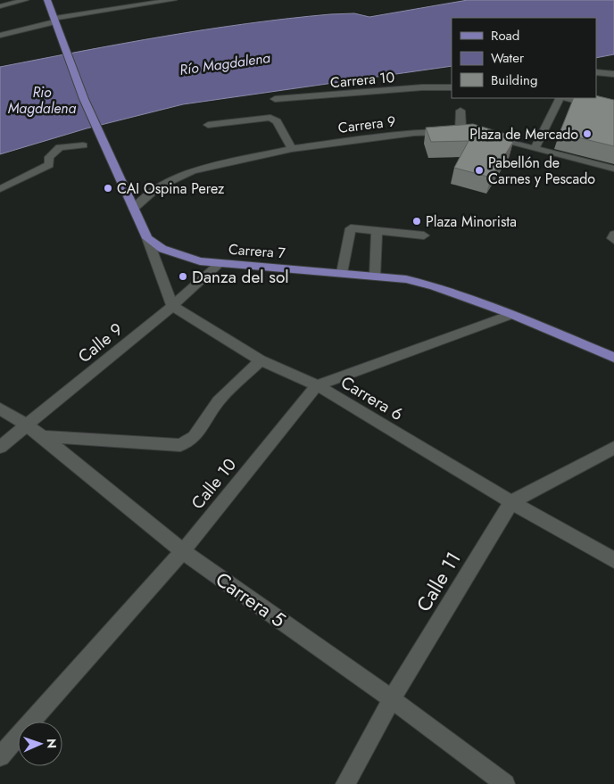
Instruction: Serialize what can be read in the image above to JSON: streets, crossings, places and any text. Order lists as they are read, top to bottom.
{
  "streets": {
    "main road": ["Carrera 7"],
    "street": [
      "Carrera 10",
      "Carrera 9",
      "Calle 9",
      "Carrera 6",
      "Calle 10",
      "Calle 11",
      "Carrera 5"
    ]
  },
  "crossings": [
    ["Carrera 7", "Calle 9"],
    ["Calle 9", "Carrera 6"],
    ["Calle 9", "Carrera 5"],
    ["Carrera 6", "Calle 10"],
    ["Carrera 6", "Calle 11"],
    ["Calle 10", "Carrera 5"],
    ["Calle 11", "Carrera 5"]
  ],
  "water": ["Río Magdalena", "Rio Magdalena"],
  "places": [
    "Plaza de Mercado",
    "Pabellón de Carnes y Pescado",
    "CAI Ospina Perez",
    "Plaza Minorista",
    "Danza del sol"
  ],
  "legend": ["Road", "Water", "Building"],
  "north": "right"
}
